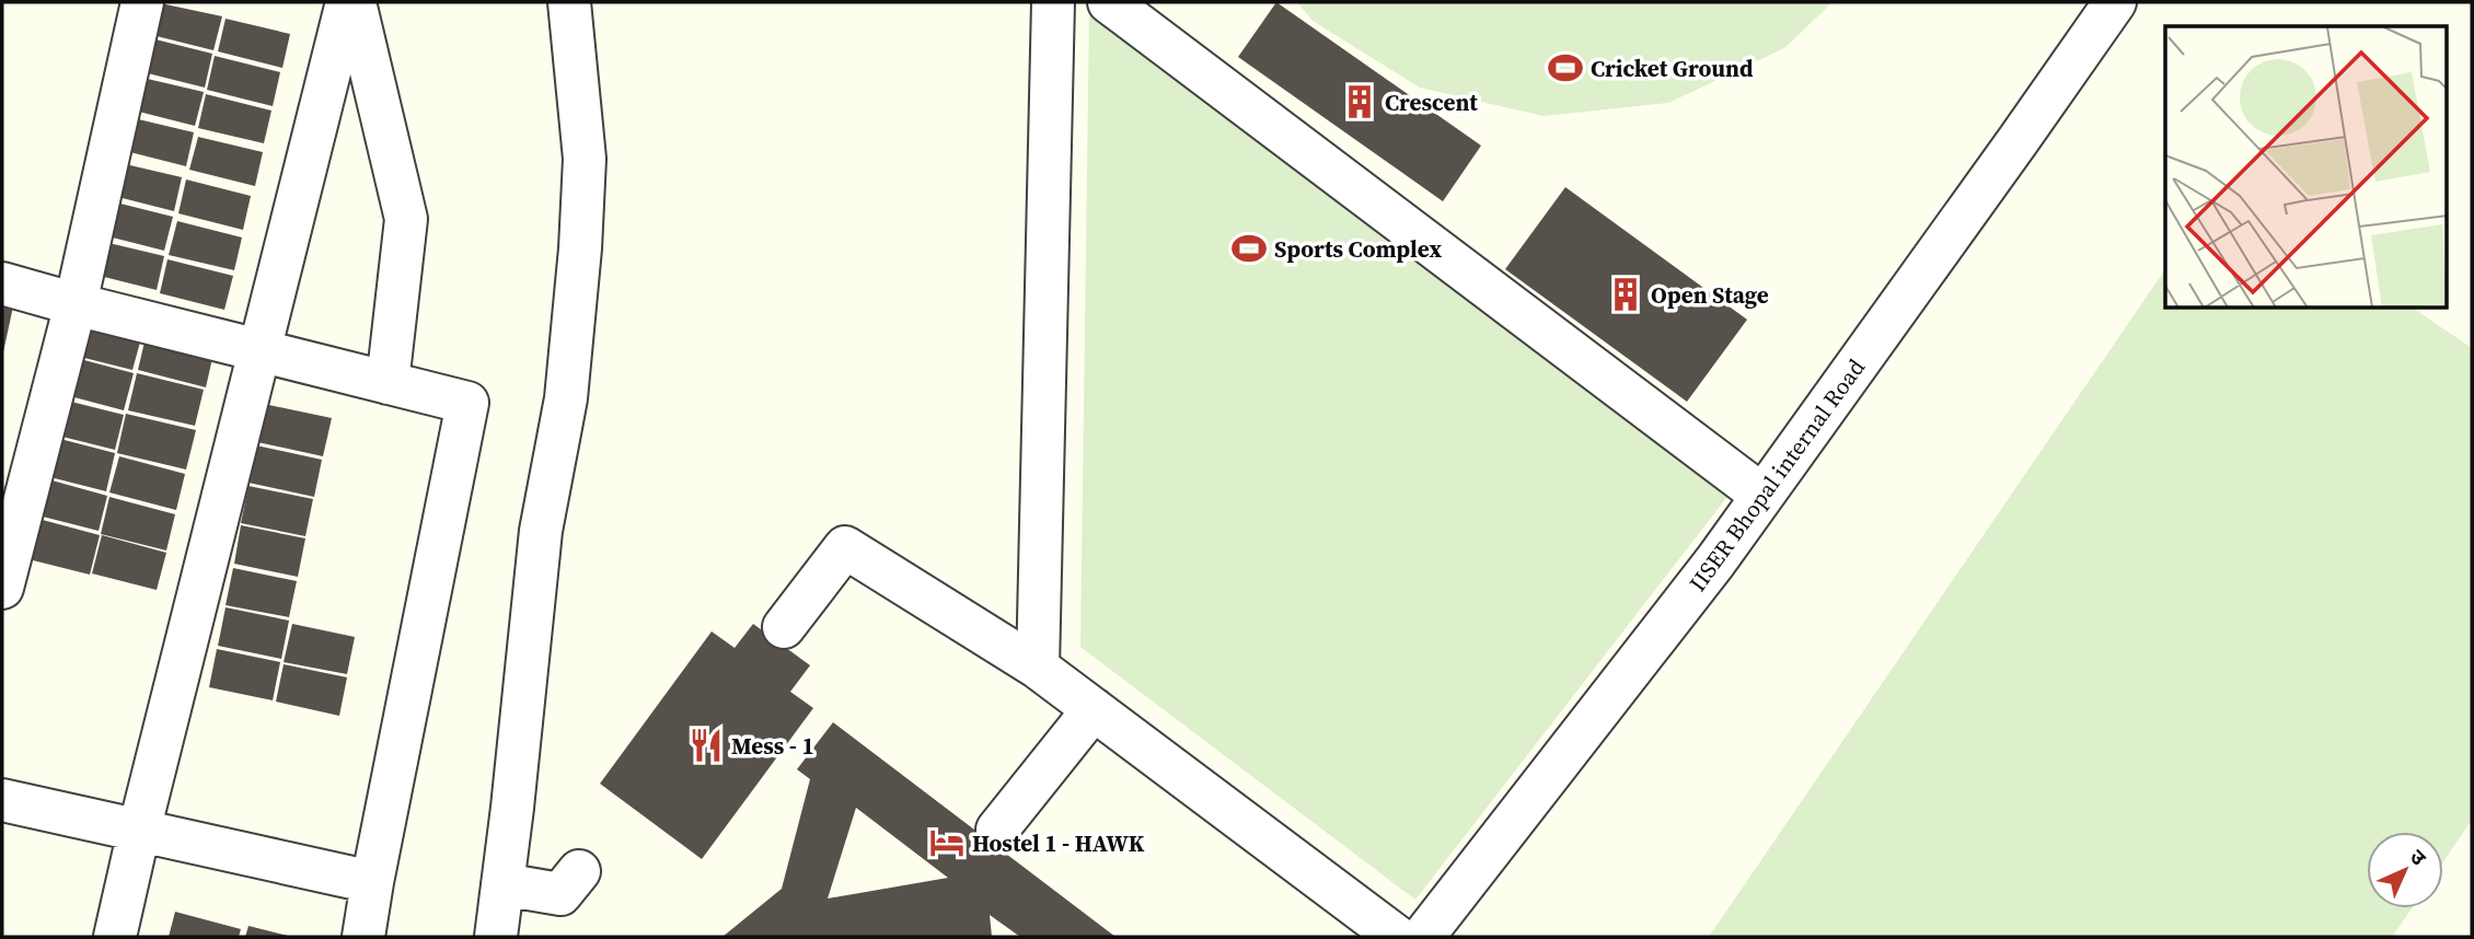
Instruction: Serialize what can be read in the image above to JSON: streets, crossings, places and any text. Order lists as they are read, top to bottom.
{
  "streets": {
    "street": ["IISER Bhopal internal Road"]
  },
  "places": {
    "sports": ["Cricket Ground", "Sports Complex"],
    "building": ["Crescent", "Open Stage"],
    "restaurant": ["Mess - 1"],
    "hotel": ["Hostel 1 - HAWK"]
  },
  "north": "top right"
}
